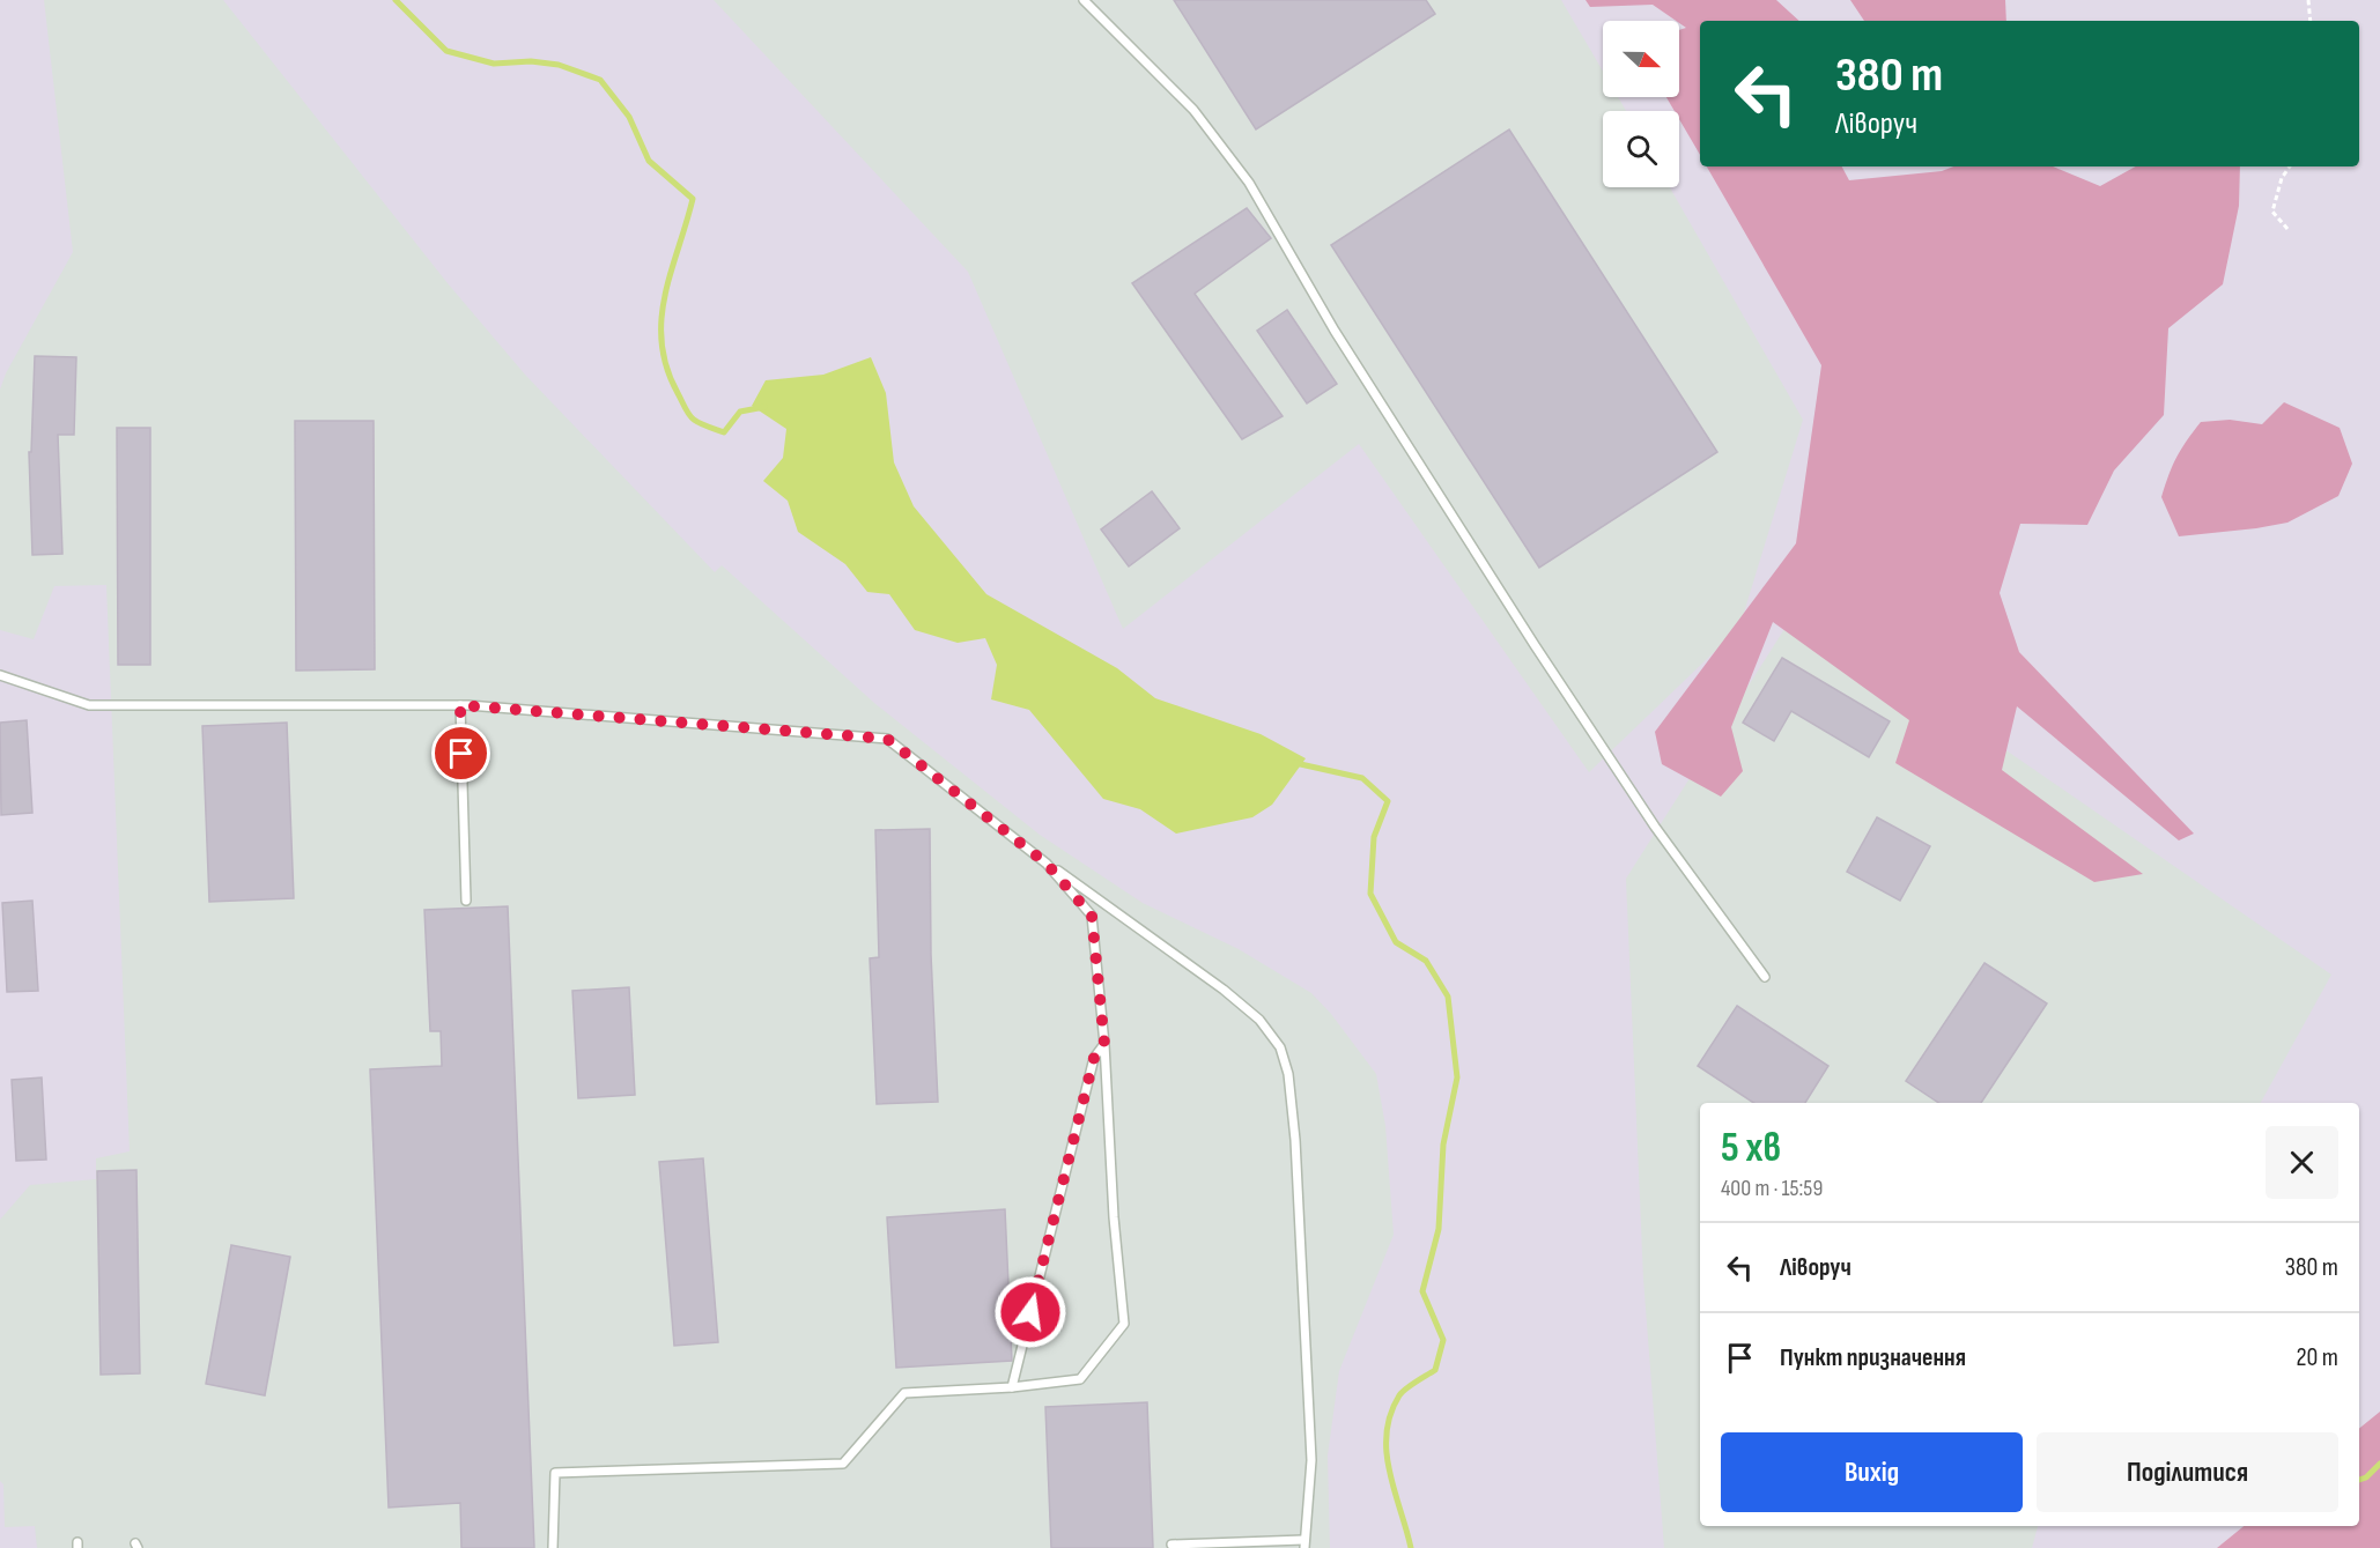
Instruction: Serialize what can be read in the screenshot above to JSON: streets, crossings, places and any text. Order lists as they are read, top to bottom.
{
  "north": "right",
  "page": {
    "turn": ["380 m", "Ліворуч"],
    "heading": ["5 хв", "400 m · 15:59"],
    "list": [
      {
        "name": "Ліворуч",
        "value": "380 m"
      },
      {
        "name": "Пункт призначення",
        "value": "20 m"
      }
    ],
    "buttons": ["Вихід", "Поділитися"]
  }
}
